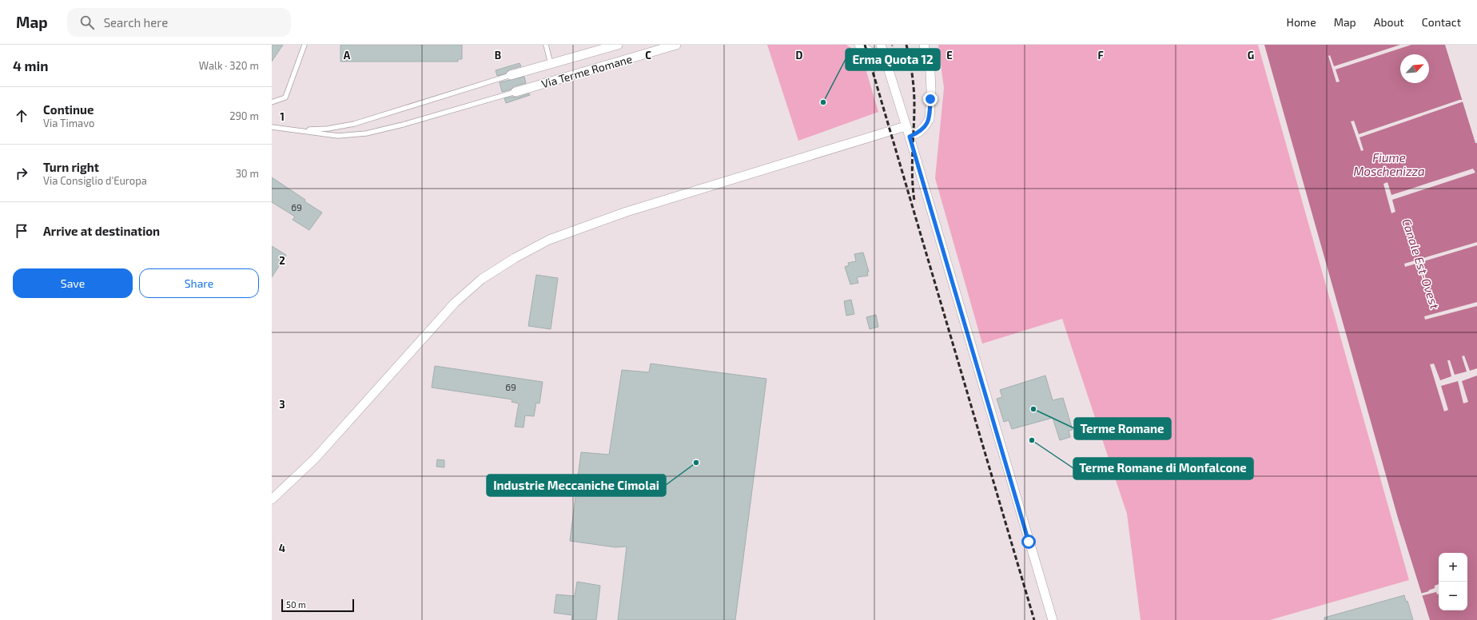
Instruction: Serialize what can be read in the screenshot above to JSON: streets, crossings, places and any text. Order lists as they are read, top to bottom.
{
  "streets": {
    "street": ["Via Terme Romane"]
  },
  "water": ["Fiume Moschenizza", "Canale Est-Ovest"],
  "places": [
    "Erma Quota 12",
    "Terme Romane",
    "Terme Romane di Monfalcone",
    "Industrie Meccaniche Cimolai"
  ],
  "house_numbers": ["69", "69"],
  "scale_bar": "50 m",
  "north": "top right",
  "page": {
    "header": "Map",
    "search": "Search here",
    "nav": [
      "Home",
      "Map",
      "About",
      "Contact"
    ],
    "heading": ["4 min", "Walk · 320 m"],
    "list": [
      ["Continue", "Via Timavo", "290 m"],
      ["Turn right", "Via Consiglio d'Europa", "30 m"],
      "Arrive at destination"
    ],
    "buttons": ["Save", "Share"],
    "map_buttons": ["+", "−"],
    "scale": "50 m"
  },
  "grid": {
    "columns": [
      "A",
      "B",
      "C",
      "D",
      "E",
      "F",
      "G"
    ],
    "rows": [
      "1",
      "2",
      "3",
      "4"
    ]
  }
}
